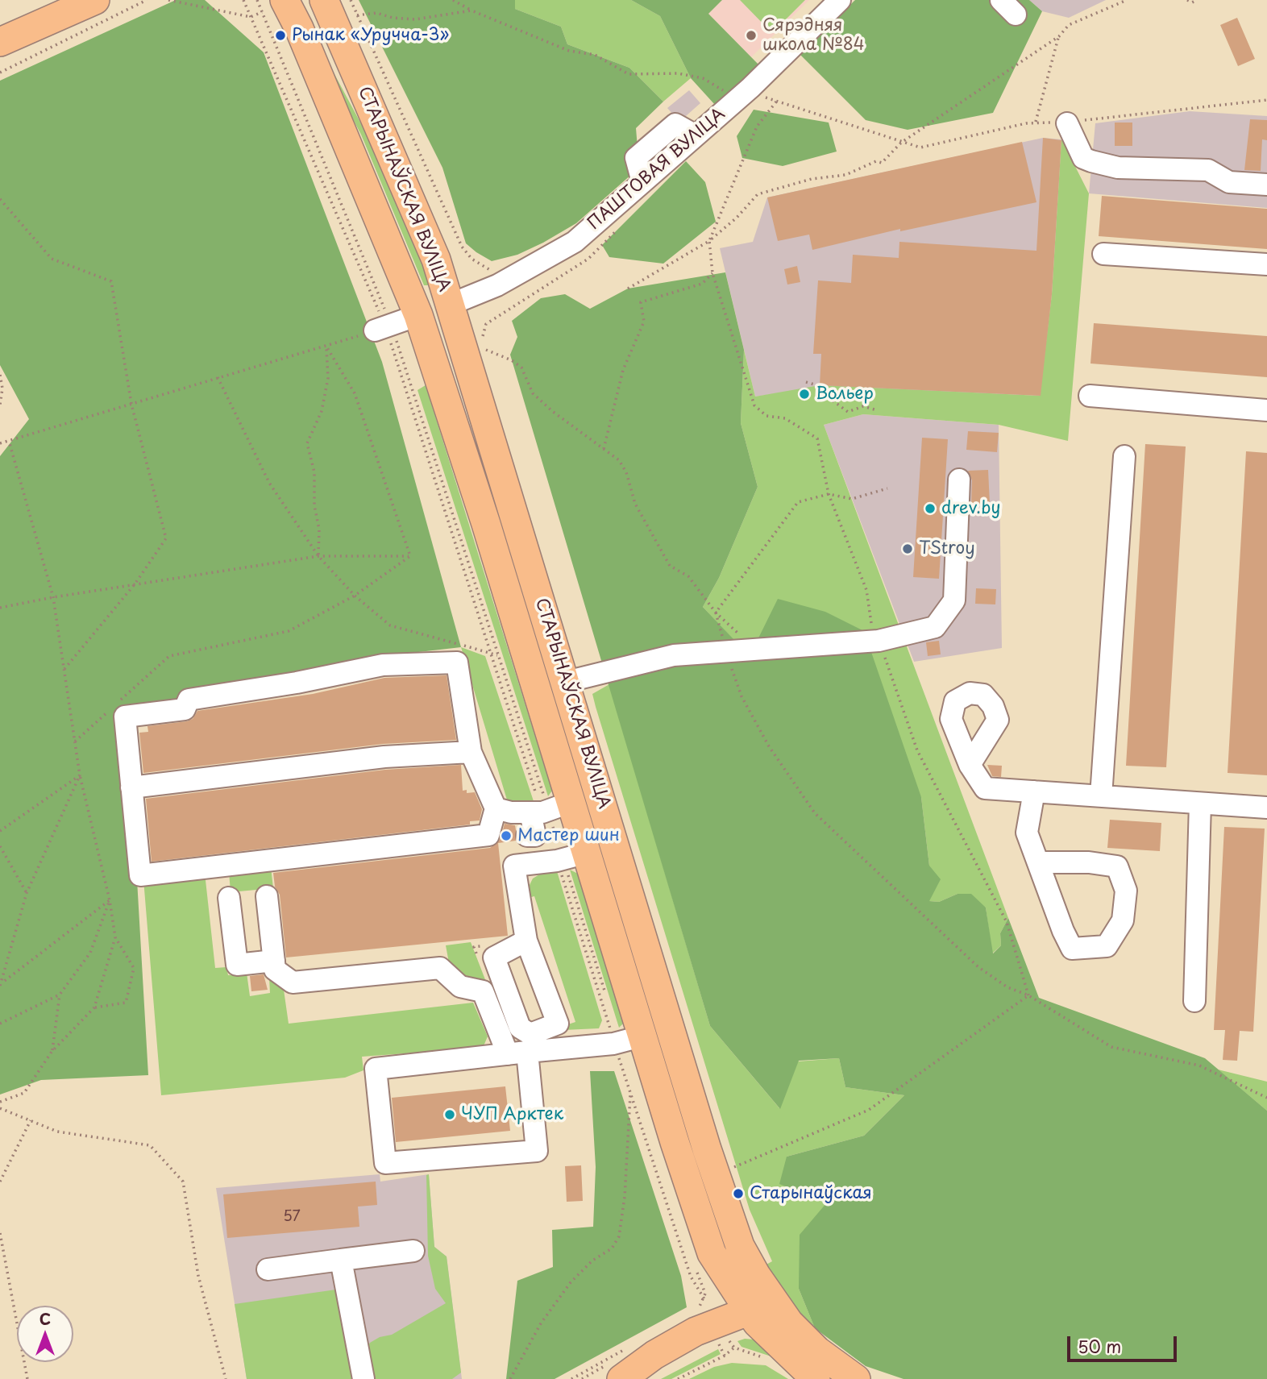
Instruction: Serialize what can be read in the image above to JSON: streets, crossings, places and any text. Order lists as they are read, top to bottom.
{
  "streets": {
    "main road": ["СТАРЫНАЎСКАЯ ВУЛІЦА"],
    "street": ["ПАШТОВАЯ ВУЛІЦА"]
  },
  "crossings": [
    ["ПАШТОВАЯ ВУЛІЦА", "СТАРЫНАЎСКАЯ ВУЛІЦА"]
  ],
  "places": [
    "Рынак «Уручча-3»",
    "Сярэдняя школа №84",
    "Вольер",
    "drev.by",
    "TStroy",
    "Мастер шин",
    "ЧУП Арктек",
    "Старынаўская"
  ],
  "house_numbers": ["57"],
  "scale_bar": "50 m",
  "north": "top"
}
